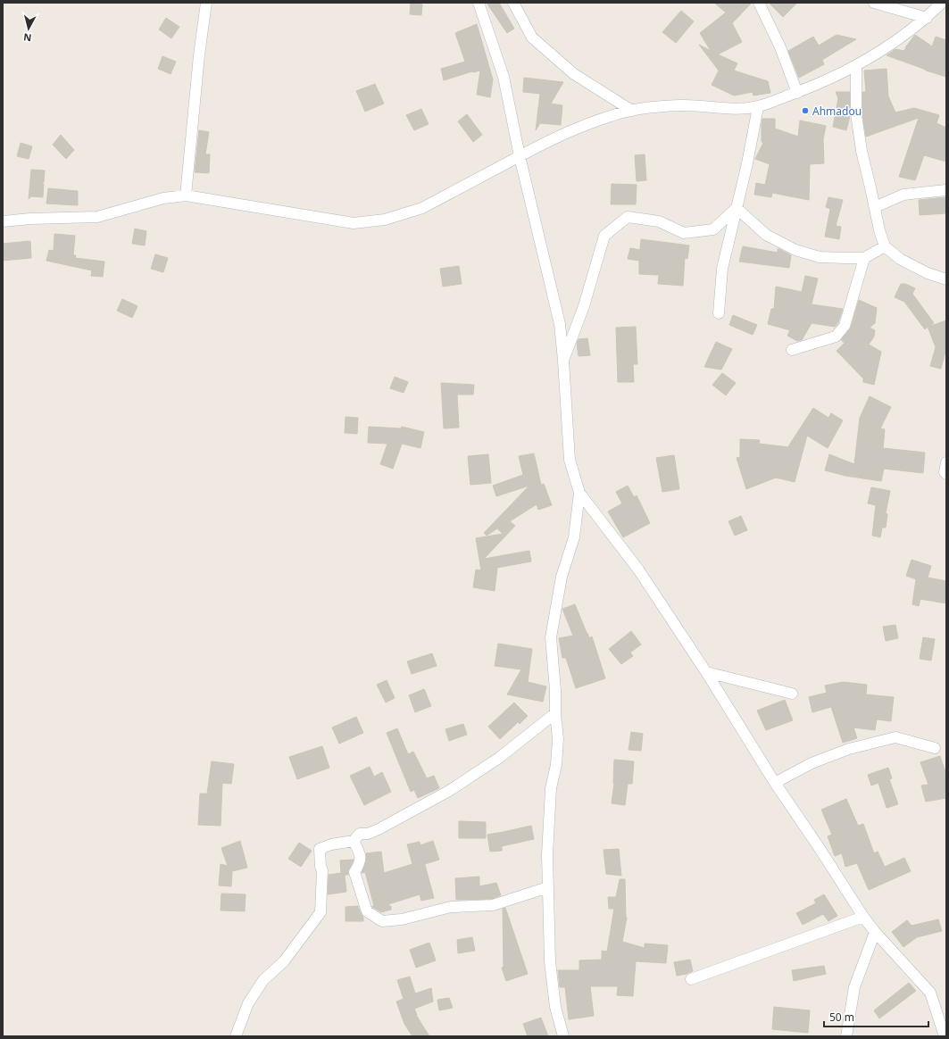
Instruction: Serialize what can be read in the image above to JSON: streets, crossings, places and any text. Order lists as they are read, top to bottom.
{
  "places": ["Ahmadou"],
  "scale_bar": "50 m",
  "north": "bottom"
}
